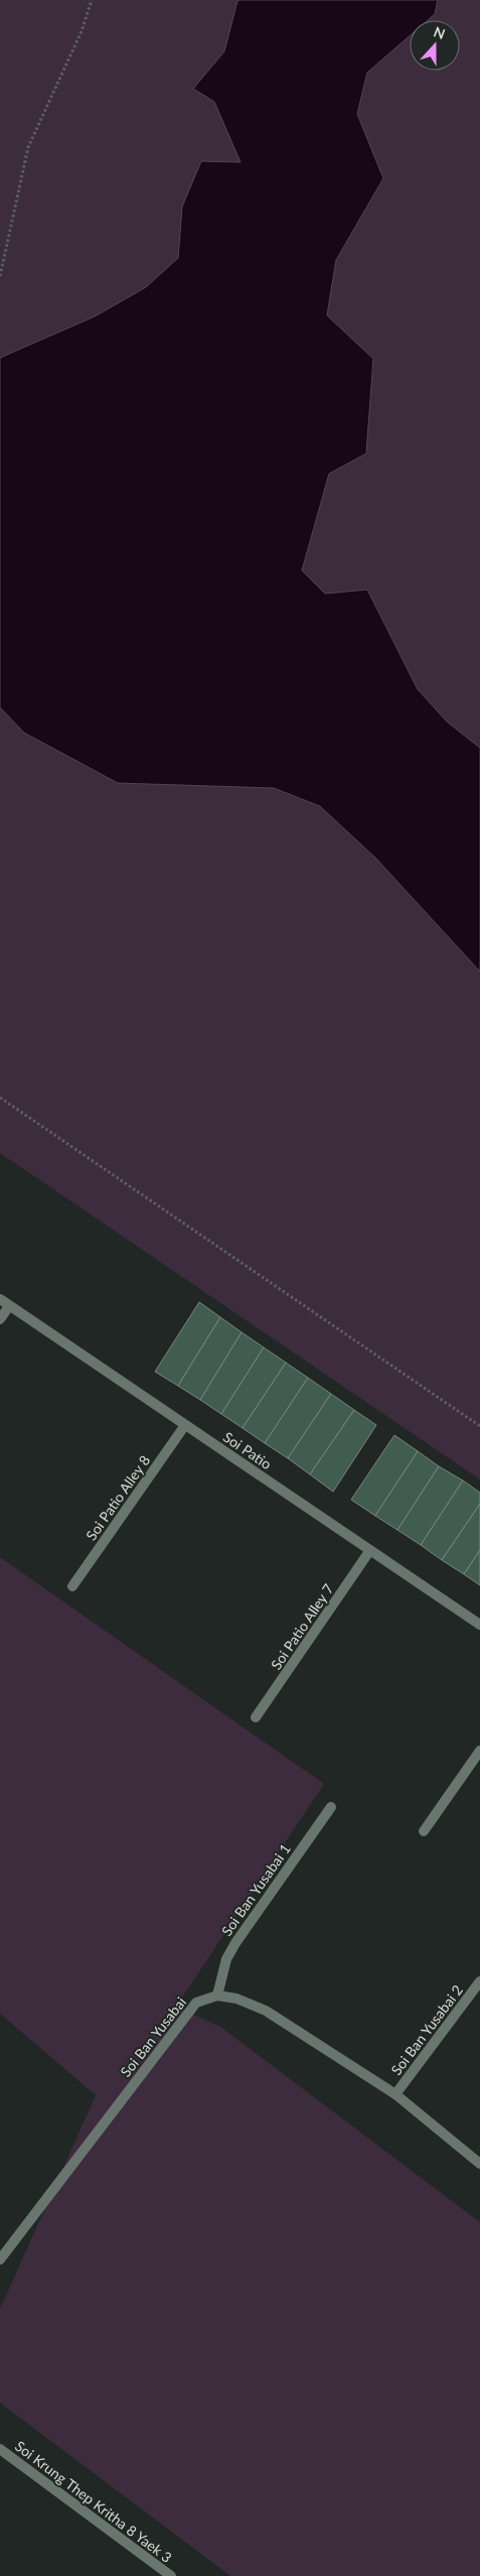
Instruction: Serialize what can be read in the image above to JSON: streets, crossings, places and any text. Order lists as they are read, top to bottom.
{
  "streets": {
    "street": [
      "Soi Patio",
      "Soi Patio Alley 8",
      "Soi Patio Alley 7",
      "Soi Ban Yusabai 1",
      "Soi Ban Yusabai 2",
      "Soi Ban Yusabai",
      "Soi Krung Thep Kritha 8 Yaek 3"
    ]
  },
  "crossings": [
    ["Soi Patio", "Soi Patio Alley 8"],
    ["Soi Patio", "Soi Patio Alley 7"],
    ["Soi Ban Yusabai 1", "Soi Ban Yusabai"]
  ],
  "north": "top"
}
